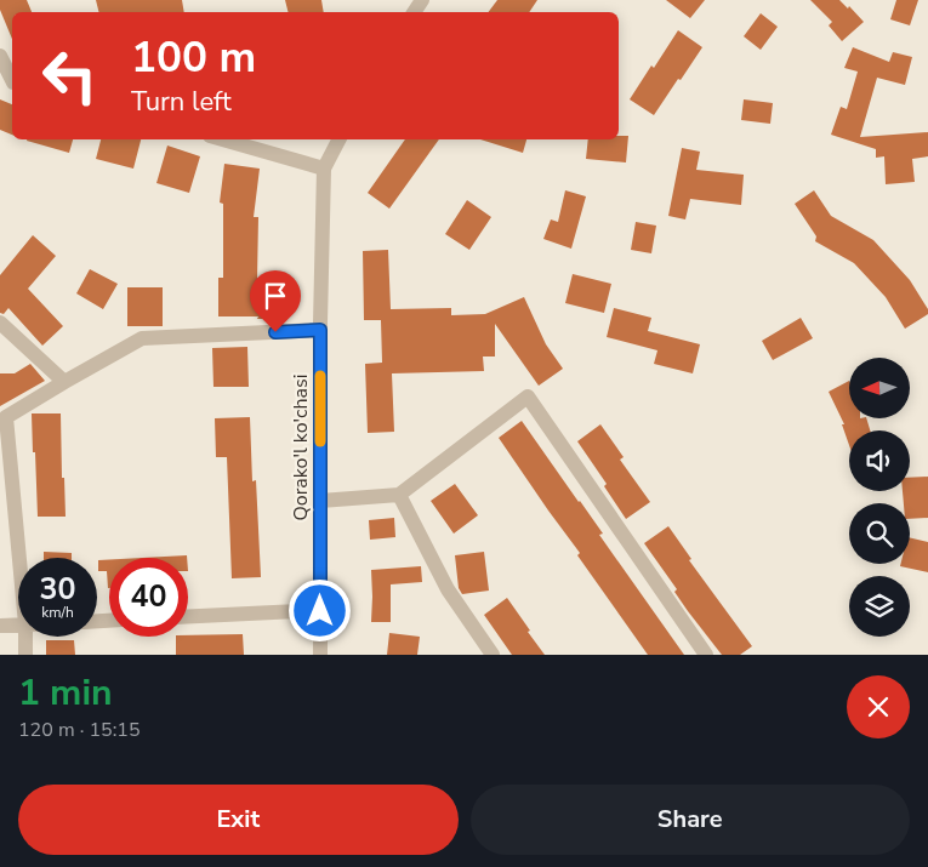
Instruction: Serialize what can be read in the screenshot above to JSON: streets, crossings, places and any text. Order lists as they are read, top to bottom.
{
  "streets": {
    "street": ["Qorako'l ko'chasi"]
  },
  "north": "left",
  "page": {
    "turn": ["100 m", "Turn left"],
    "speed": "30 km/h",
    "limit": "40",
    "heading": ["1 min", "120 m · 15:15"],
    "buttons": ["Exit", "Share"]
  }
}
